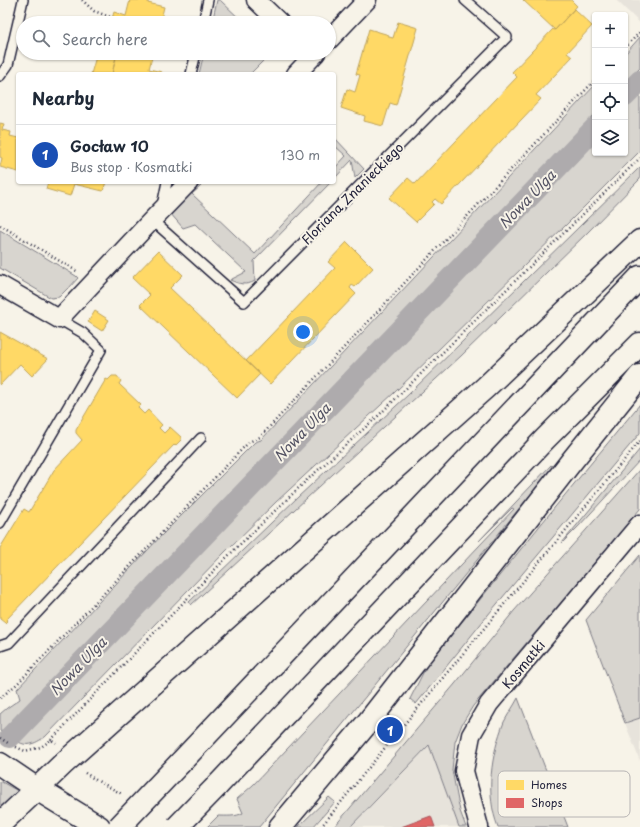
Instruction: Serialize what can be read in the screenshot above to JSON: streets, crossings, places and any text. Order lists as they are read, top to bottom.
{
  "streets": {
    "street": ["Kosmatki"],
    "lane": ["Floriana Znanieckiego"]
  },
  "water": ["Nowa Ulga"],
  "legend": ["Homes", "Shops"],
  "page": {
    "map_buttons": ["+", "−"],
    "search": "Search here",
    "heading": "Nearby",
    "list": [
      {
        "mark": "1",
        "name": "Gocław 10",
        "note": "Bus stop · Kosmatki",
        "value": "130 m"
      }
    ],
    "pins": "1"
  }
}
